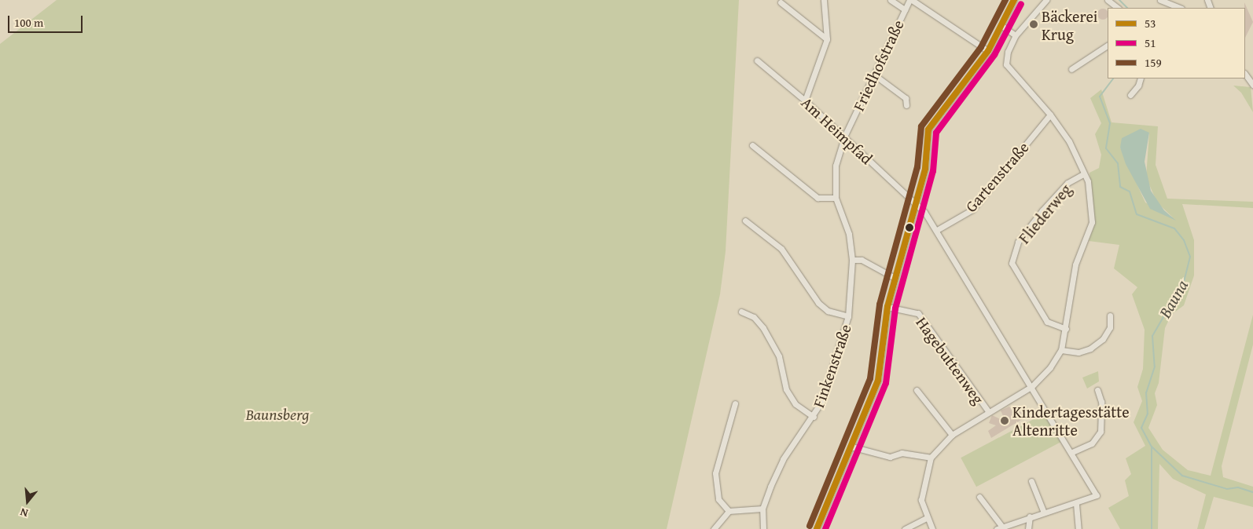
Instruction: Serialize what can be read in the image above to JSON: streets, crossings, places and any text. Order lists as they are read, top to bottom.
{
  "streets": {
    "street": [
      "Friedhofstraße",
      "Am Heimpfad",
      "Gartenstraße",
      "Fliederweg",
      "Hagebuttenweg",
      "Finkenstraße"
    ]
  },
  "crossings": [
    ["Friedhofstraße", "Am Heimpfad"],
    ["Friedhofstraße", "Finkenstraße"],
    ["Am Heimpfad", "Gartenstraße"]
  ],
  "water": ["Bauna"],
  "parks": ["Baunsberg"],
  "places": ["Bäckerei Krug", "Kindertagesstätte Altenritte"],
  "lines": ["transit line 53", "transit line 159", "transit line 51"],
  "legend": ["53", "51", "159"],
  "scale_bar": "100 m",
  "north": "bottom"
}
